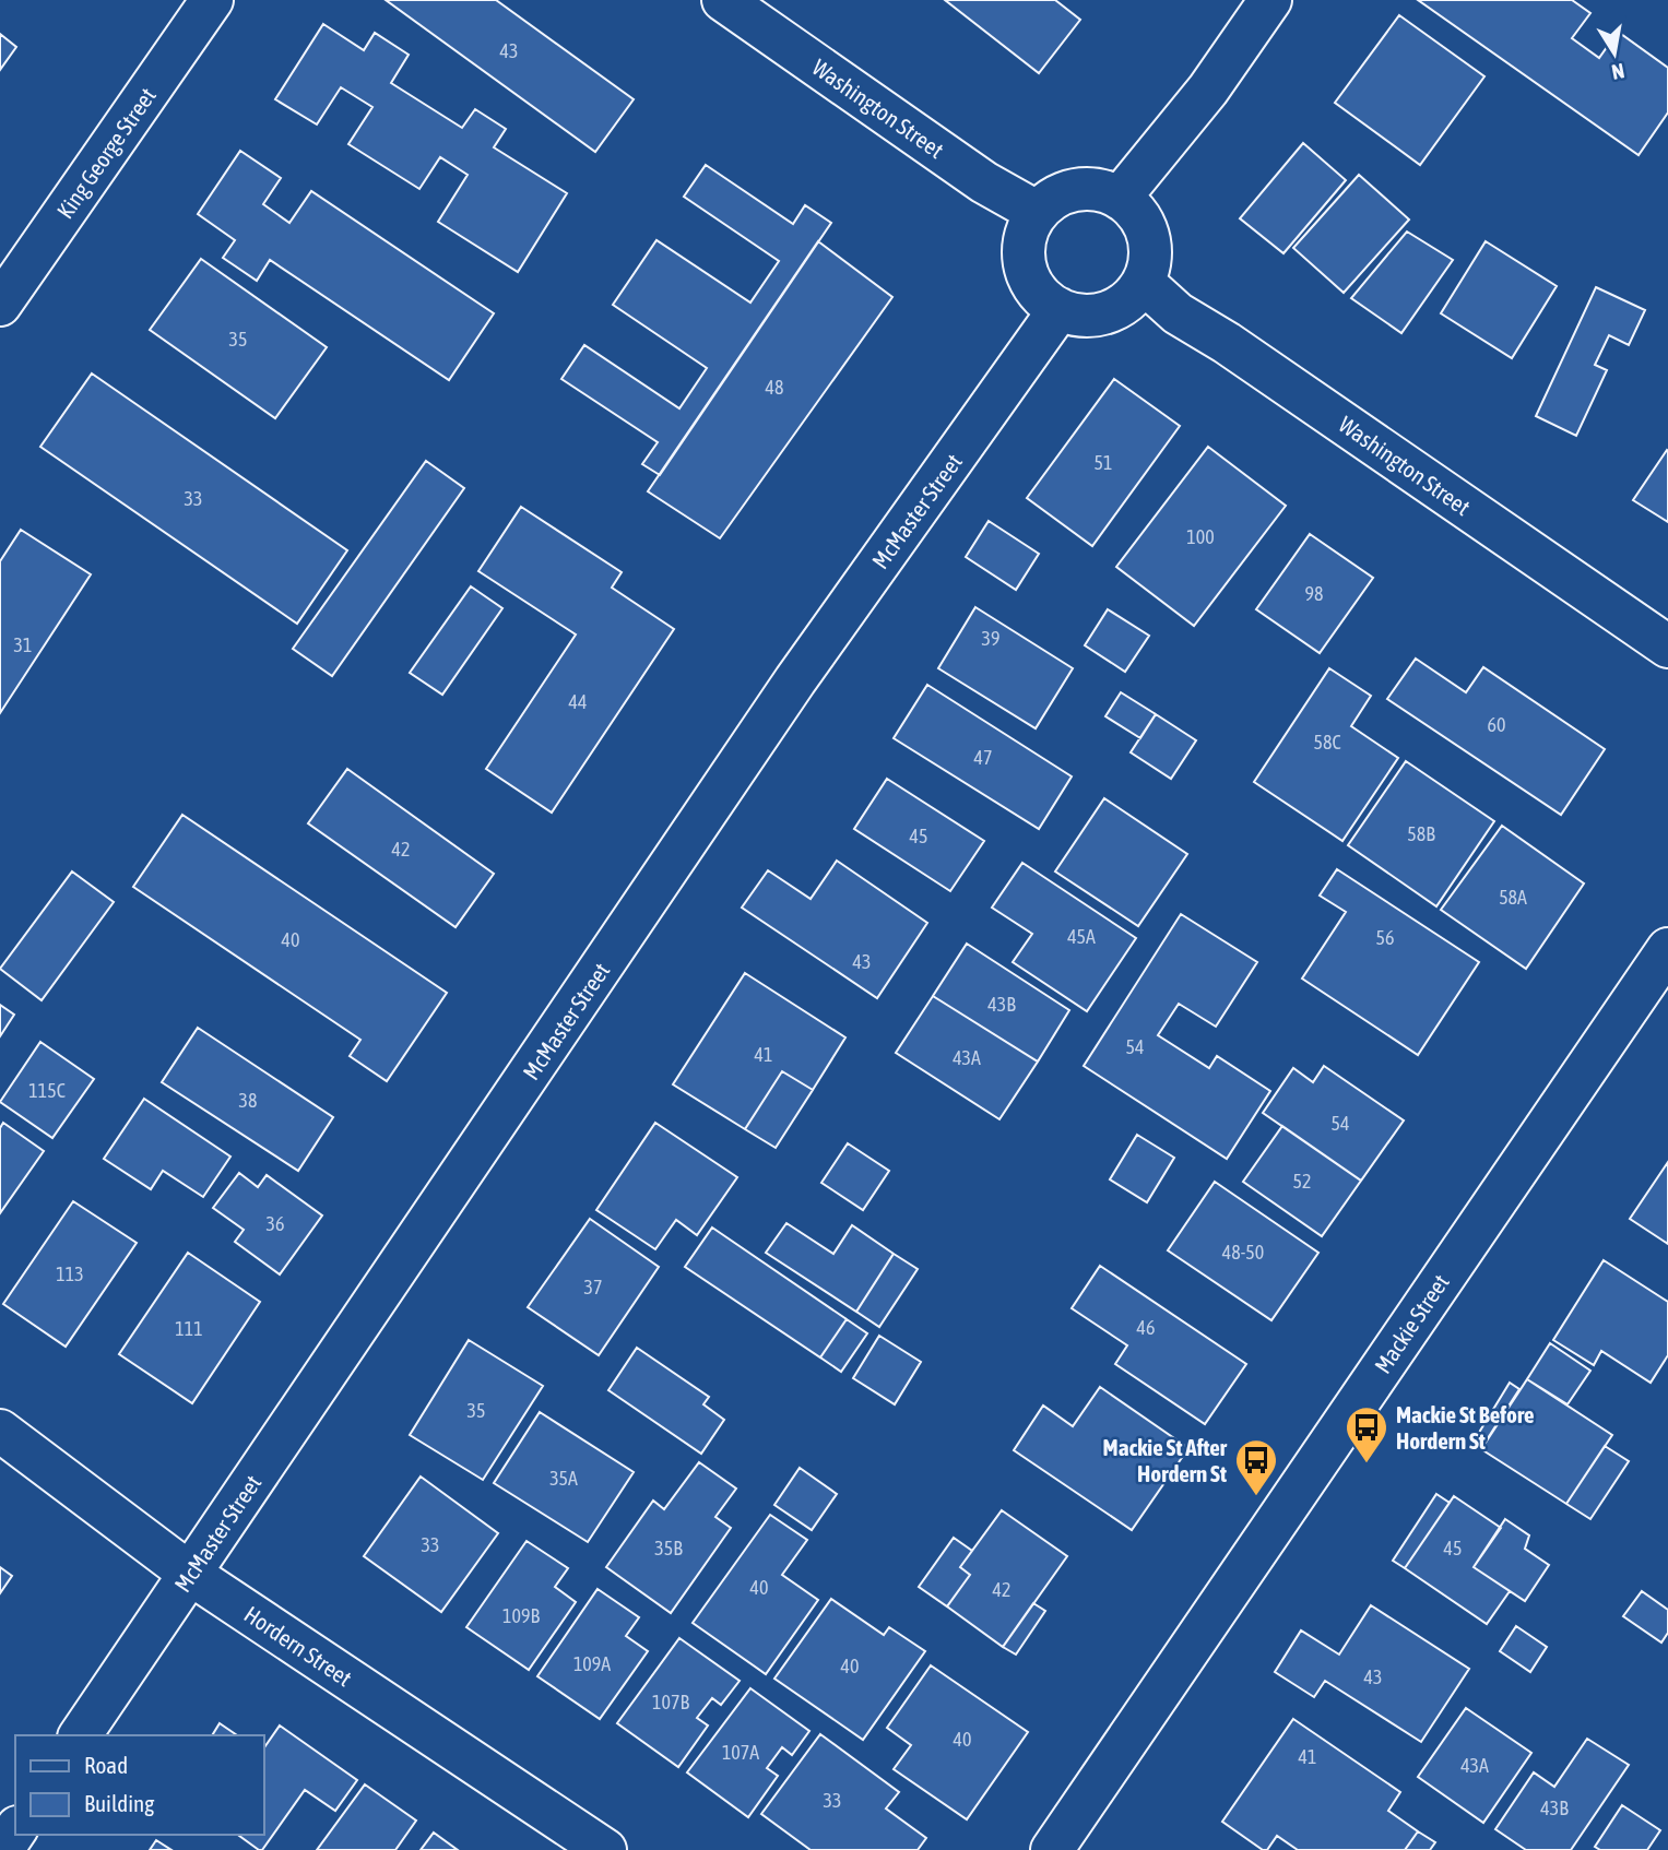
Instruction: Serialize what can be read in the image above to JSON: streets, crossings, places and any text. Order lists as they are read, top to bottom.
{
  "streets": {
    "street": [
      "Washington Street",
      "King George Street",
      "McMaster Street",
      "Mackie Street",
      "Hordern Street"
    ]
  },
  "crossings": [
    ["Washington Street", "McMaster Street"],
    ["McMaster Street", "Hordern Street"]
  ],
  "places": {
    "bus stop": ["Mackie St Before Hordern St", "Mackie St After Hordern St"]
  },
  "house_numbers": [
    "43",
    "35",
    "48",
    "51",
    "33",
    "100",
    "98",
    "39",
    "31",
    "44",
    "60",
    "58C",
    "47",
    "58B",
    "45",
    "42",
    "58A",
    "45A",
    "56",
    "40",
    "43",
    "43B",
    "54",
    "41",
    "43A",
    "115C",
    "38",
    "54",
    "52",
    "36",
    "48-50",
    "113",
    "37",
    "46",
    "111",
    "35",
    "35A",
    "33",
    "35B",
    "45",
    "40",
    "42",
    "109B",
    "109A",
    "40",
    "43",
    "107B",
    "40",
    "107A",
    "41",
    "43A",
    "33",
    "43B"
  ],
  "legend": ["Road", "Building"],
  "north": "bottom"
}
